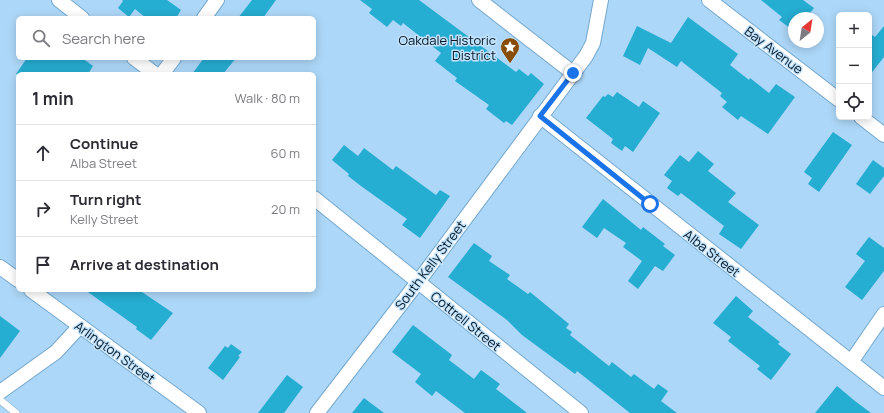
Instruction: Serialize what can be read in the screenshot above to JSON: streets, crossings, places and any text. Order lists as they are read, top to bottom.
{
  "streets": {
    "street": [
      "Bay Avenue",
      "Alba Street",
      "South Kelly Street",
      "Cottrell Street",
      "Arlington Street"
    ]
  },
  "crossings": [
    ["Alba Street", "South Kelly Street"],
    ["South Kelly Street", "Cottrell Street"]
  ],
  "places": {
    "place": ["Oakdale Historic District"]
  },
  "north": "top right",
  "page": {
    "map_buttons": ["+", "−"],
    "search": "Search here",
    "heading": ["1 min", "Walk · 80 m"],
    "list": [
      ["Continue", "Alba Street", "60 m"],
      ["Turn right", "Kelly Street", "20 m"],
      "Arrive at destination"
    ]
  }
}
